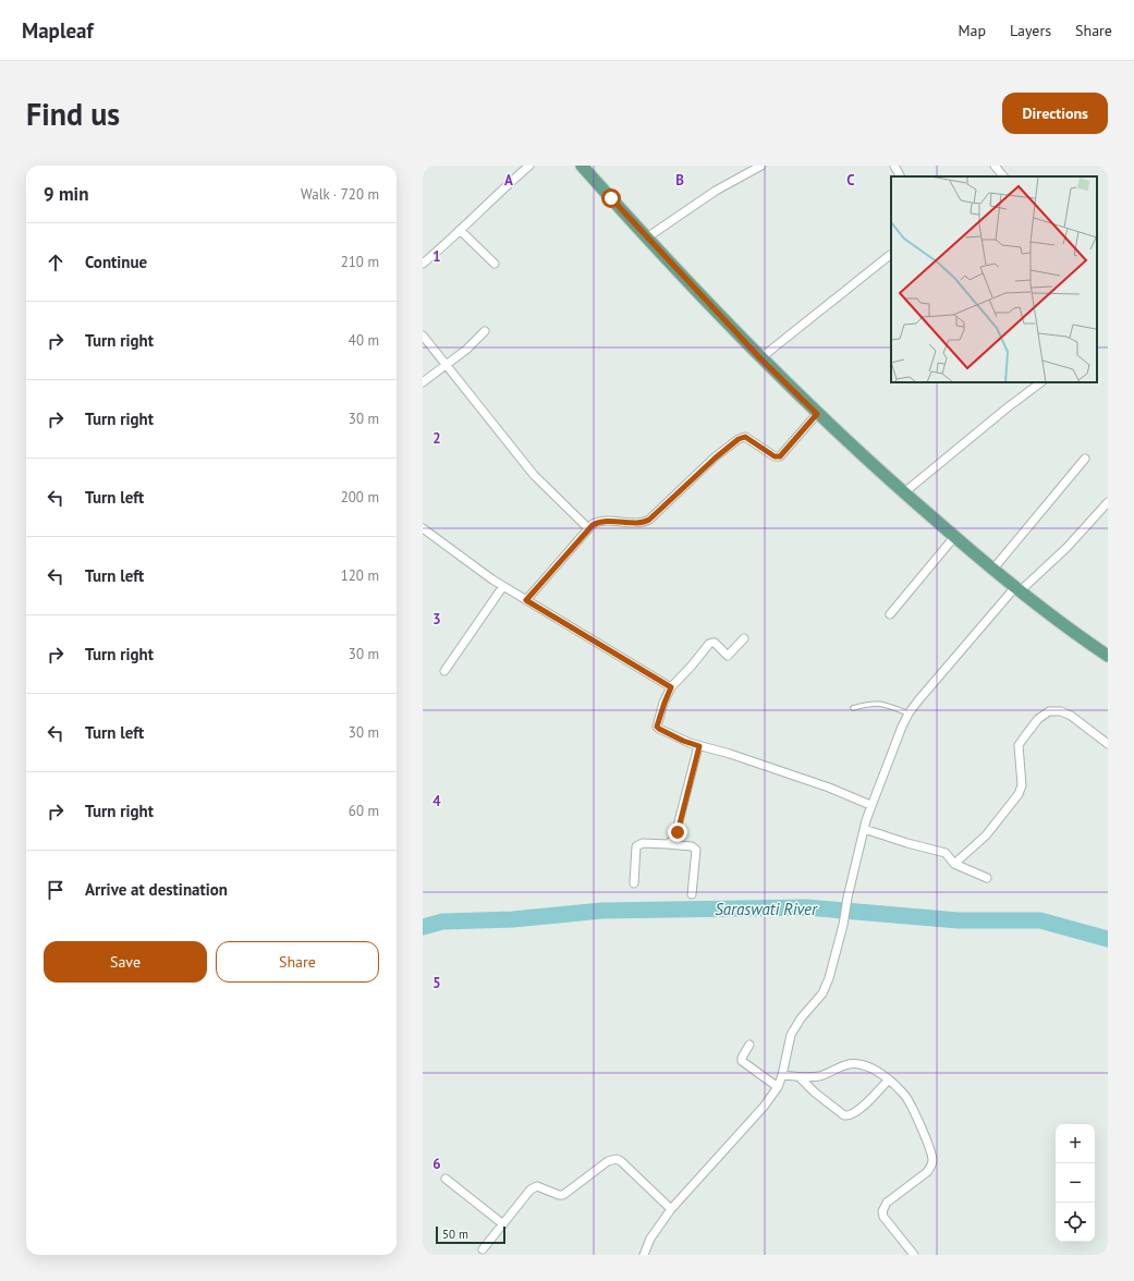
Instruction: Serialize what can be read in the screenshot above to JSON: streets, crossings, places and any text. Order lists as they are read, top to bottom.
{
  "water": ["Saraswati River"],
  "scale_bar": "50 m",
  "page": {
    "header": "Mapleaf",
    "nav": ["Map", "Layers", "Share"],
    "buttons": [
      "Directions",
      ["Save", "Share"]
    ],
    "title": "Find us",
    "heading": ["9 min", "Walk · 720 m"],
    "list": [
      ["Continue", "210 m"],
      ["Turn right", "40 m"],
      ["Turn right", "30 m"],
      ["Turn left", "200 m"],
      ["Turn left", "120 m"],
      ["Turn right", "30 m"],
      ["Turn left", "30 m"],
      ["Turn right", "60 m"],
      "Arrive at destination"
    ],
    "map_buttons": ["+", "−"],
    "scale": "50 m"
  },
  "grid": {
    "columns": ["A", "B", "C"],
    "rows": [
      "1",
      "2",
      "3",
      "4",
      "5",
      "6"
    ]
  }
}
